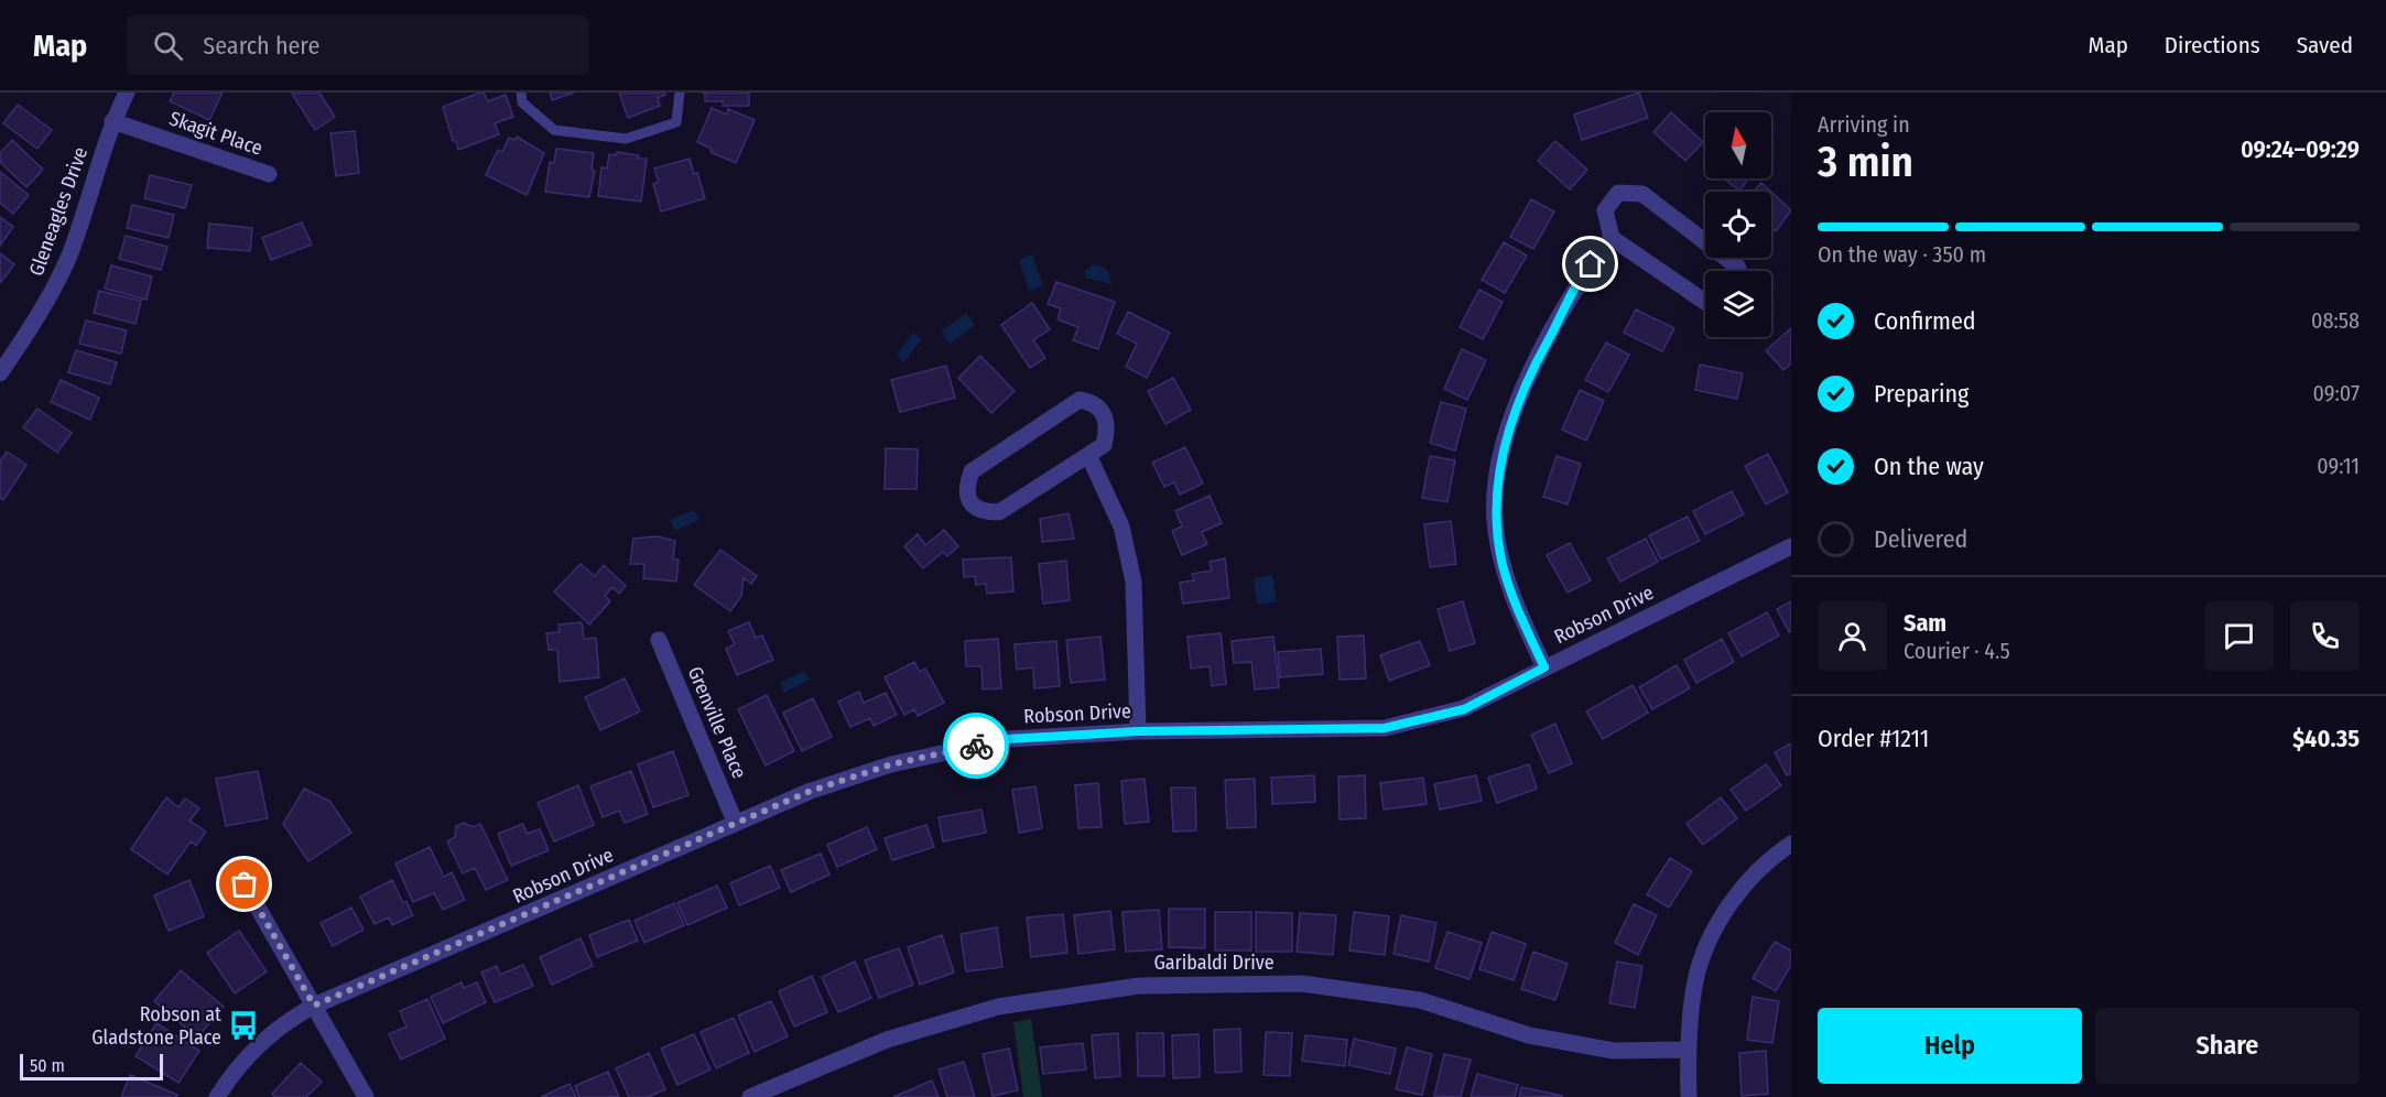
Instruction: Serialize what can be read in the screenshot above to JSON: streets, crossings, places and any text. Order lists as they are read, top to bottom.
{
  "streets": {
    "street": [
      "Skagit Place",
      "Gleneagles Drive",
      "Robson Drive",
      "Grenville Place",
      "Garibaldi Drive"
    ]
  },
  "crossings": [
    ["Skagit Place", "Gleneagles Drive"],
    ["Robson Drive", "Grenville Place"]
  ],
  "places": {
    "bus stop": ["Robson at Gladstone Place"]
  },
  "scale_bar": "50 m",
  "north": "top",
  "page": {
    "header": "Map",
    "search": "Search here",
    "nav": ["Map", "Directions", "Saved"],
    "heading": ["3 min", "Arriving in", "09:24–09:29"],
    "panel": [
      "Sam",
      "Courier · 4.5",
      "Order #1211",
      "$40.35"
    ],
    "bar": "On the way · 350 m",
    "list": [
      ["Confirmed", "08:58"],
      ["Preparing", "09:07"],
      ["On the way", "09:11"],
      "Delivered"
    ],
    "buttons": ["Help", "Share"],
    "scale": "50 m"
  }
}
